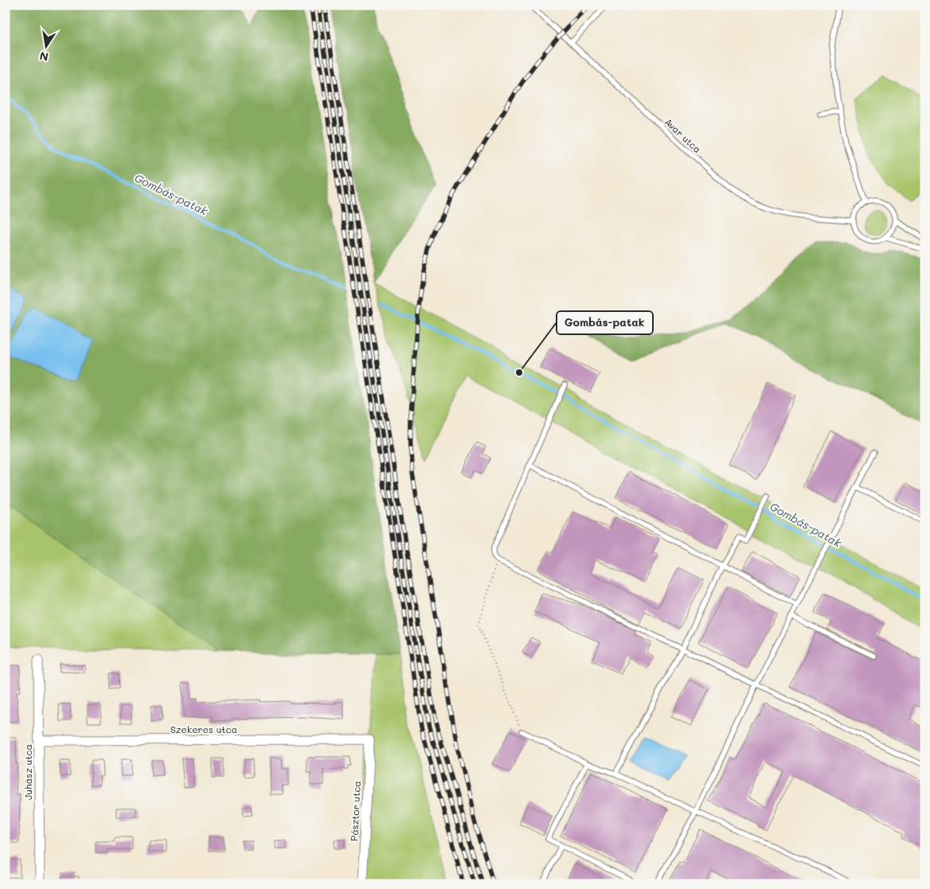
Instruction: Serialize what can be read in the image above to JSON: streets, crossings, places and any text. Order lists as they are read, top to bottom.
{
  "streets": {
    "street": ["Szekeres utca", "Juhász utca", "Pásztor utca"],
    "lane": ["Avar utca"]
  },
  "crossings": [
    ["Szekeres utca", "Juhász utca"],
    ["Szekeres utca", "Pásztor utca"]
  ],
  "water": ["Gombás-patak"],
  "places": ["Gombás-patak"],
  "north": "bottom"
}
